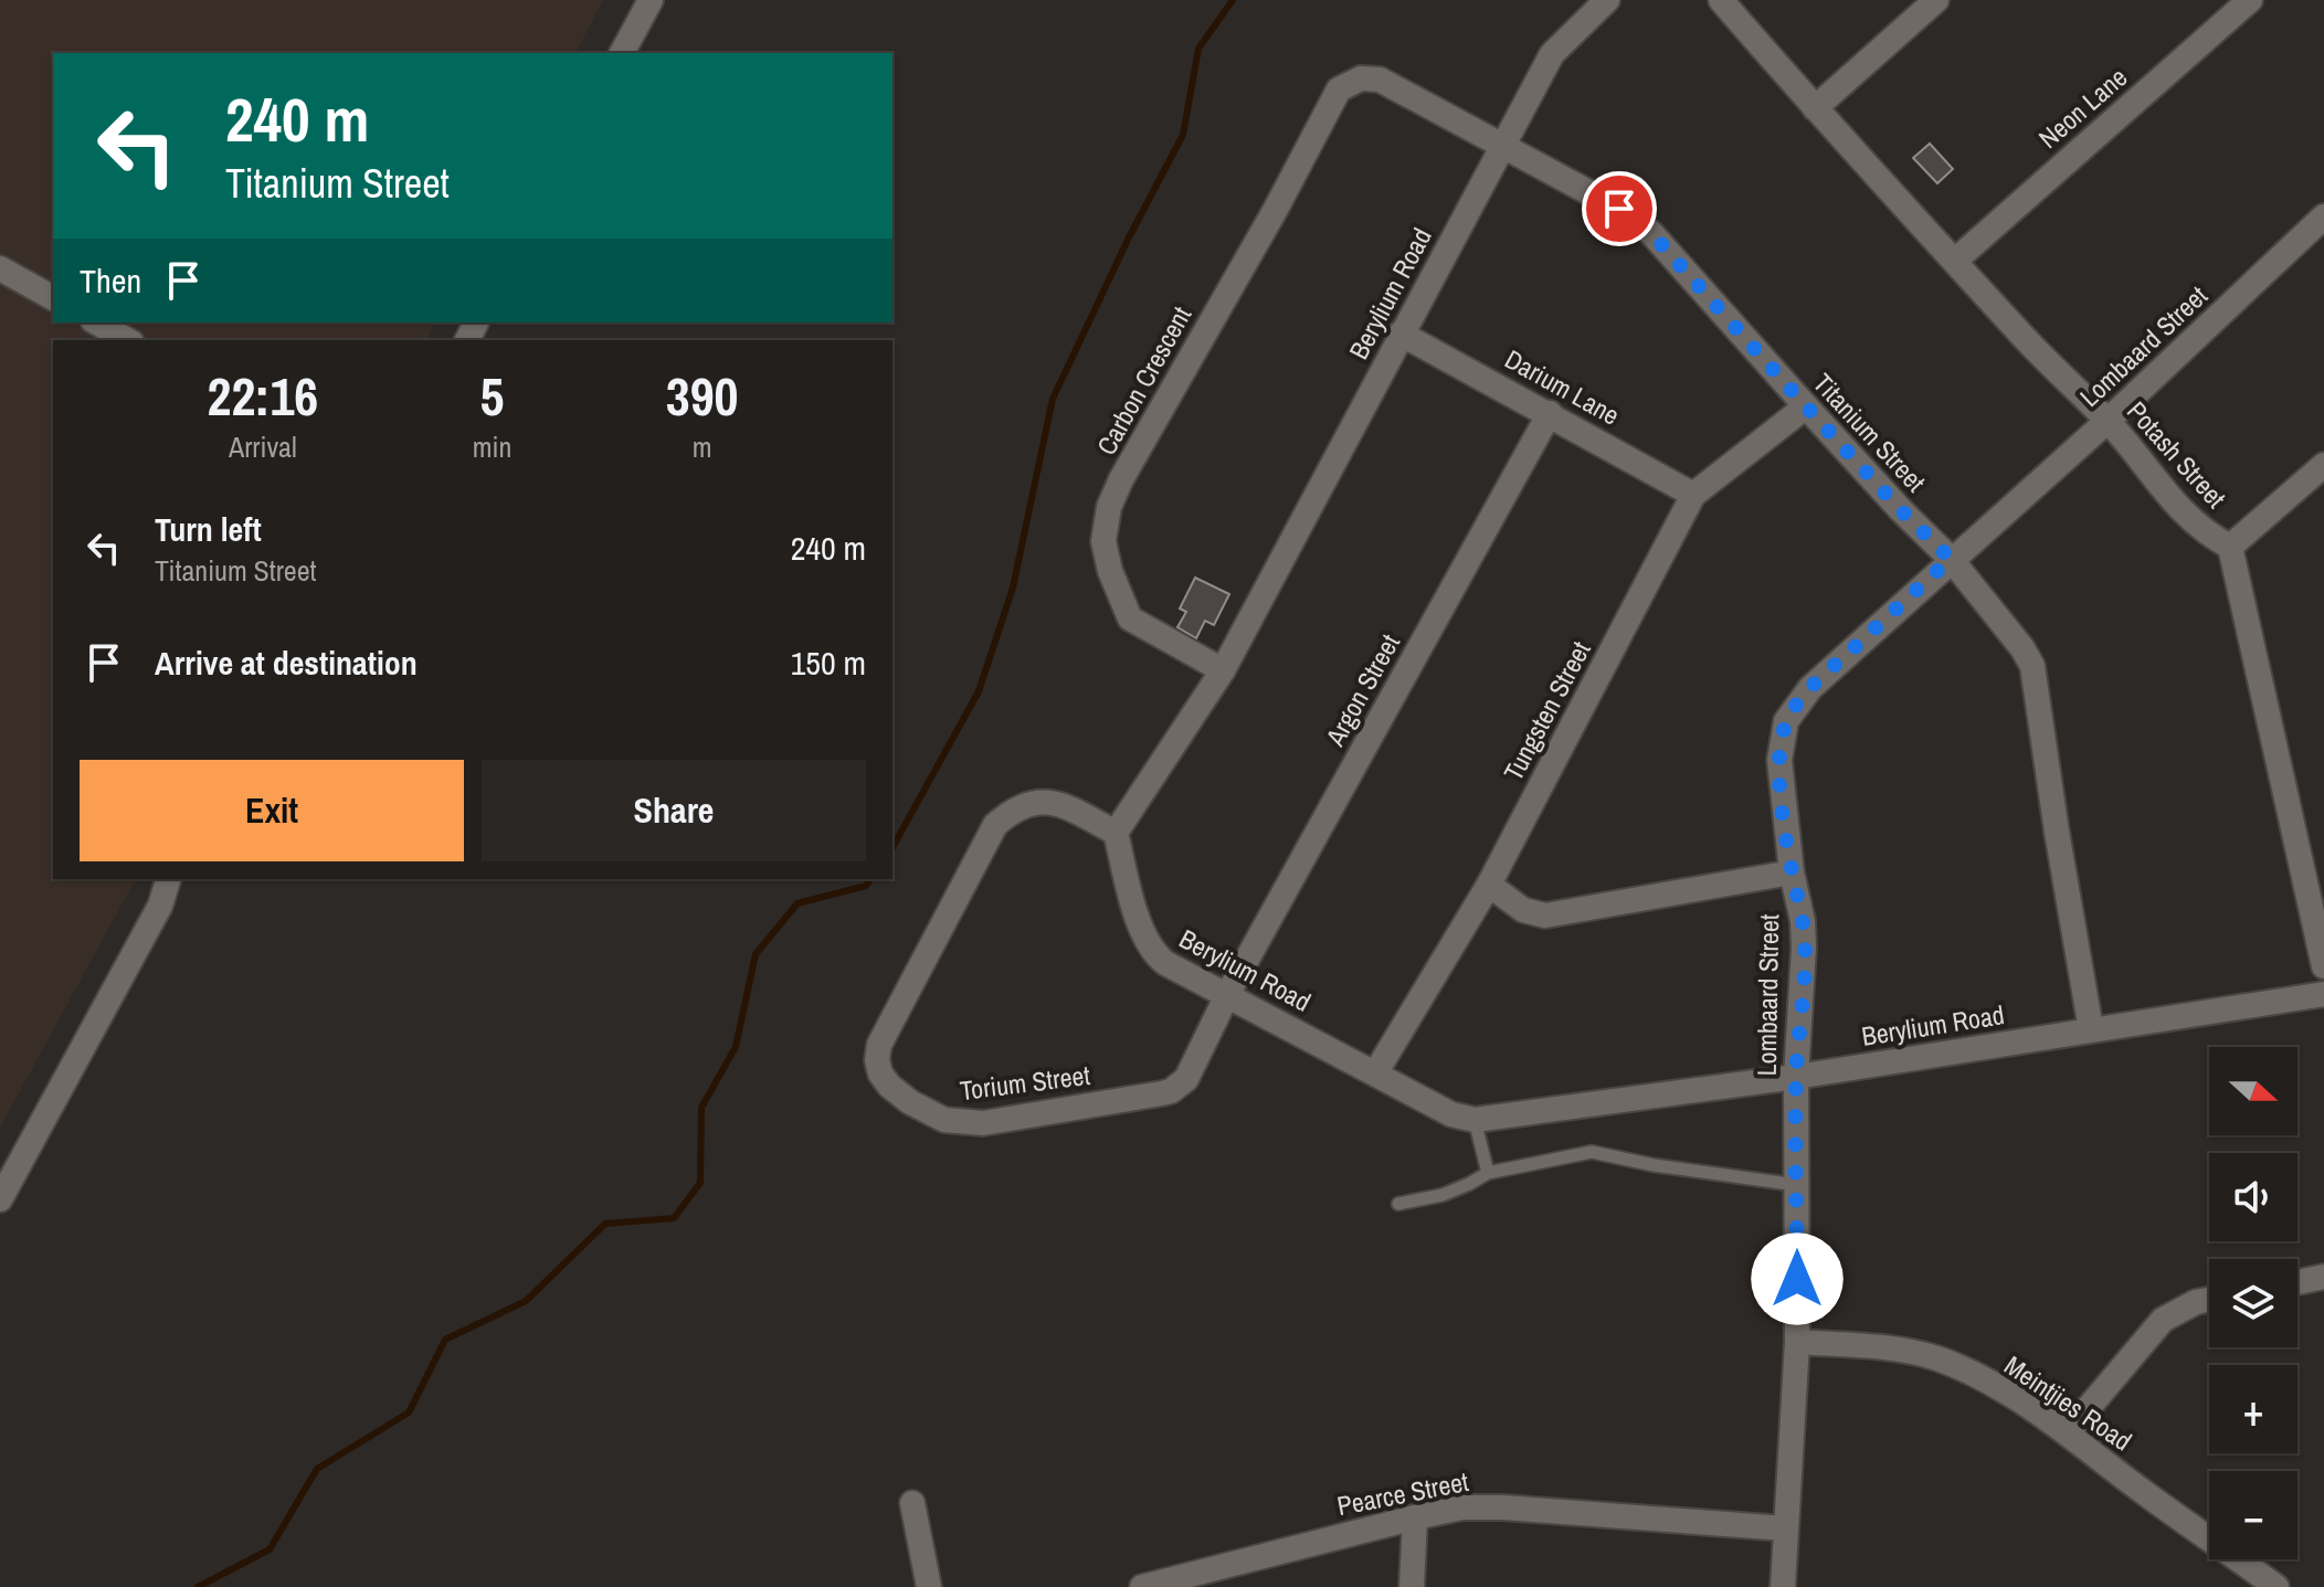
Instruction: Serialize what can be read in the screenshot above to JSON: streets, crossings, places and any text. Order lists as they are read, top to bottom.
{
  "streets": {
    "street": [
      "Neon Lane",
      "Berylium Road",
      "Lombaard Street",
      "Carbon Crescent",
      "Darium Lane",
      "Titanium Street",
      "Potash Street",
      "Argon Street",
      "Tungsten Street",
      "Torium Street",
      "Meintjies Road",
      "Pearce Street"
    ]
  },
  "crossings": [
    ["Neon Lane", "Potash Street"],
    ["Berylium Road", "Lombaard Street"],
    ["Berylium Road", "Carbon Crescent"],
    ["Berylium Road", "Darium Lane"],
    ["Berylium Road", "Titanium Street"],
    ["Berylium Road", "Argon Street"],
    ["Berylium Road", "Tungsten Street"],
    ["Berylium Road", "Torium Street"],
    ["Lombaard Street", "Titanium Street"],
    ["Lombaard Street", "Potash Street"],
    ["Lombaard Street", "Meintjies Road"],
    ["Lombaard Street", "Pearce Street"],
    ["Carbon Crescent", "Titanium Street"],
    ["Darium Lane", "Argon Street"],
    ["Darium Lane", "Tungsten Street"],
    ["Titanium Street", "Tungsten Street"],
    ["Argon Street", "Torium Street"]
  ],
  "north": "right",
  "page": {
    "turn": ["240 m", "Titanium Street"],
    "then": "Then",
    "eta": [
      "22:16",
      "Arrival",
      "5",
      "min",
      "390",
      "m"
    ],
    "list": [
      {
        "name": "Turn left",
        "note": "Titanium Street",
        "value": "240 m"
      },
      {
        "name": "Arrive at destination",
        "value": "150 m"
      }
    ],
    "buttons": ["Exit", "Share"],
    "map_buttons": ["+", "−"]
  }
}
